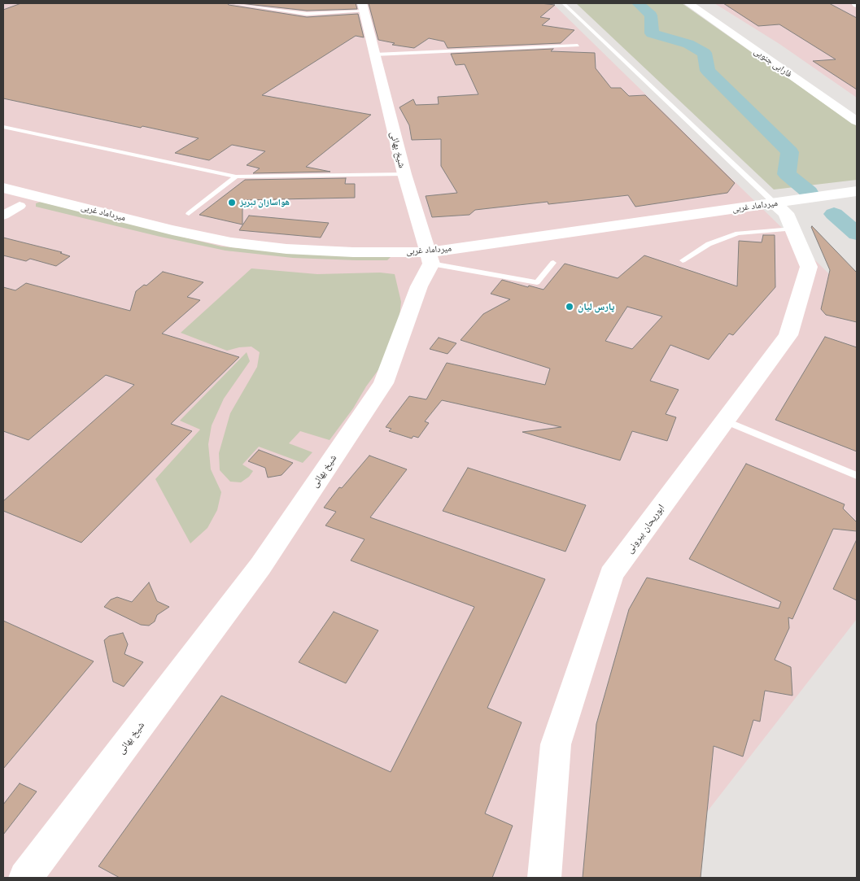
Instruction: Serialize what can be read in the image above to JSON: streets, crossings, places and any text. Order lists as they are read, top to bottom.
{
  "streets": {
    "street": [
      "فارابی جنوبی",
      "شیخ بهائی",
      "میرداماد غربی",
      "ابوریحان بیرونی"
    ]
  },
  "crossings": [
    ["شیخ بهائی", "میرداماد غربی"],
    ["میرداماد غربی", "ابوریحان بیرونی"]
  ],
  "places": ["هواسازان تبریز", "پارس لیان"]
}
